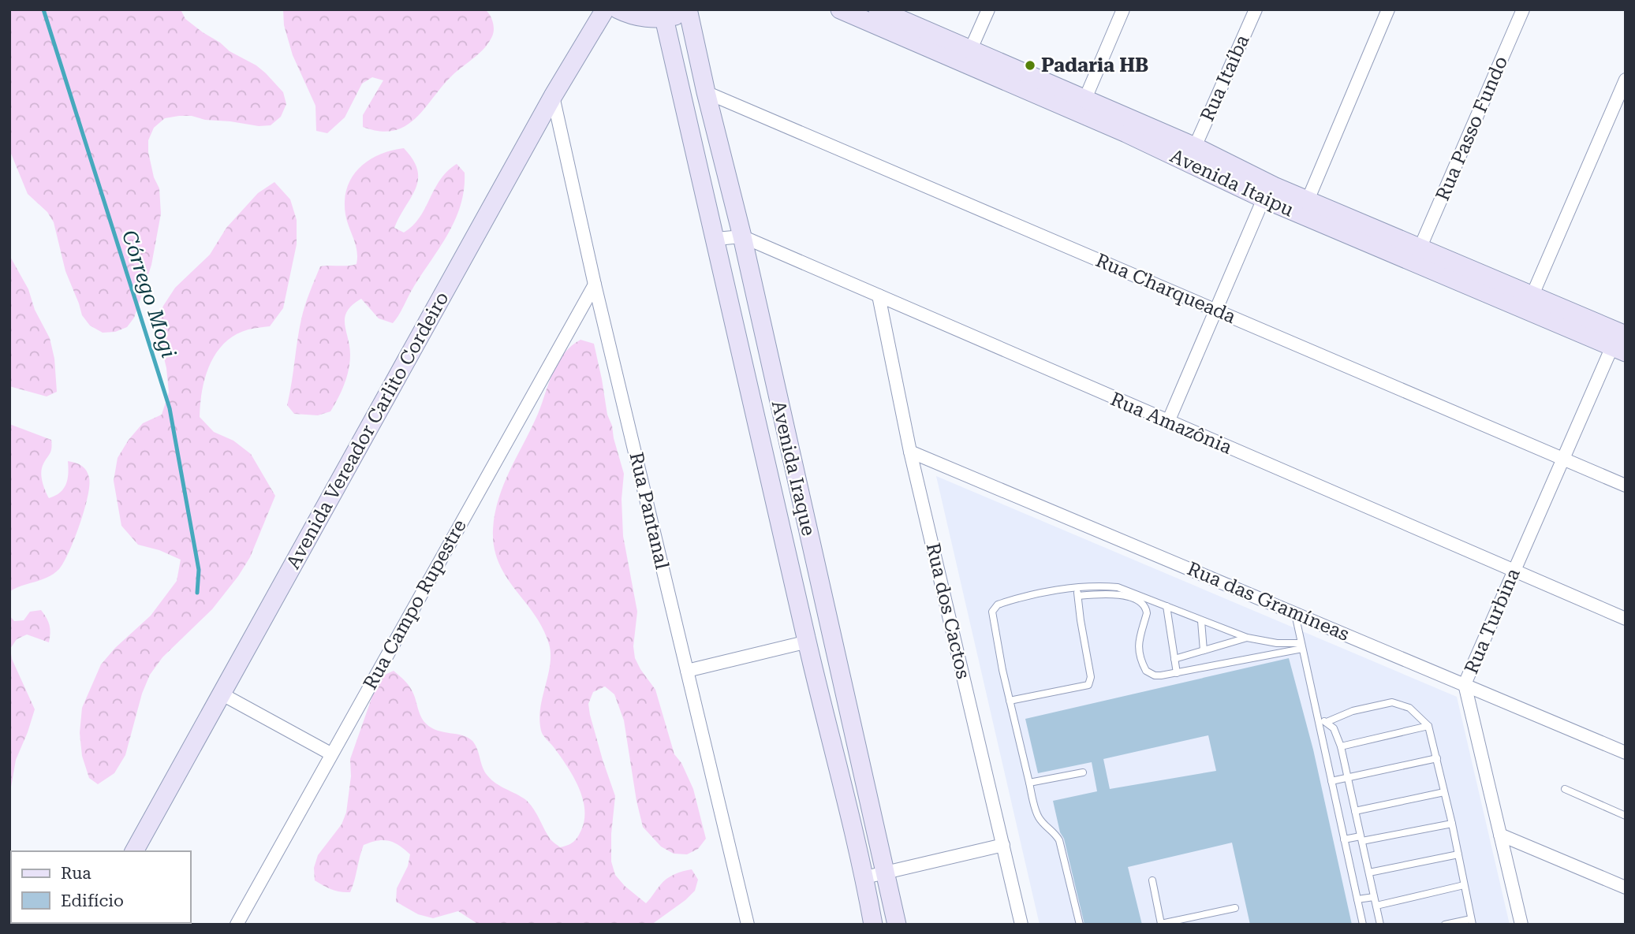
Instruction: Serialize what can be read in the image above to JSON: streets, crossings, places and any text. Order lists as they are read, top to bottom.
{
  "streets": {
    "street": [
      "Rua Itaíba",
      "Rua Passo Fundo",
      "Avenida Itaipu",
      "Rua Charqueada",
      "Rua Amazônia",
      "Avenida Vereador Carlito Cordeiro",
      "Avenida Iraque",
      "Rua Pantanal",
      "Rua das Gramíneas",
      "Rua Campo Rupestre",
      "Rua dos Cactos",
      "Rua Turbina"
    ]
  },
  "crossings": [
    ["Rua Itaíba", "Avenida Itaipu"],
    ["Rua Passo Fundo", "Avenida Itaipu"],
    ["Avenida Itaipu", "Rua Turbina"],
    ["Rua Charqueada", "Avenida Iraque"],
    ["Rua Charqueada", "Rua Turbina"],
    ["Rua Amazônia", "Avenida Iraque"],
    ["Rua Amazônia", "Rua dos Cactos"],
    ["Rua Amazônia", "Rua Turbina"],
    ["Avenida Vereador Carlito Cordeiro", "Rua Pantanal"],
    ["Rua Pantanal", "Rua Campo Rupestre"],
    ["Rua das Gramíneas", "Rua dos Cactos"],
    ["Rua das Gramíneas", "Rua Turbina"]
  ],
  "water": ["Córrego Mogi"],
  "places": ["Padaria HB"],
  "legend": ["Rua", "Edifício"]
}
